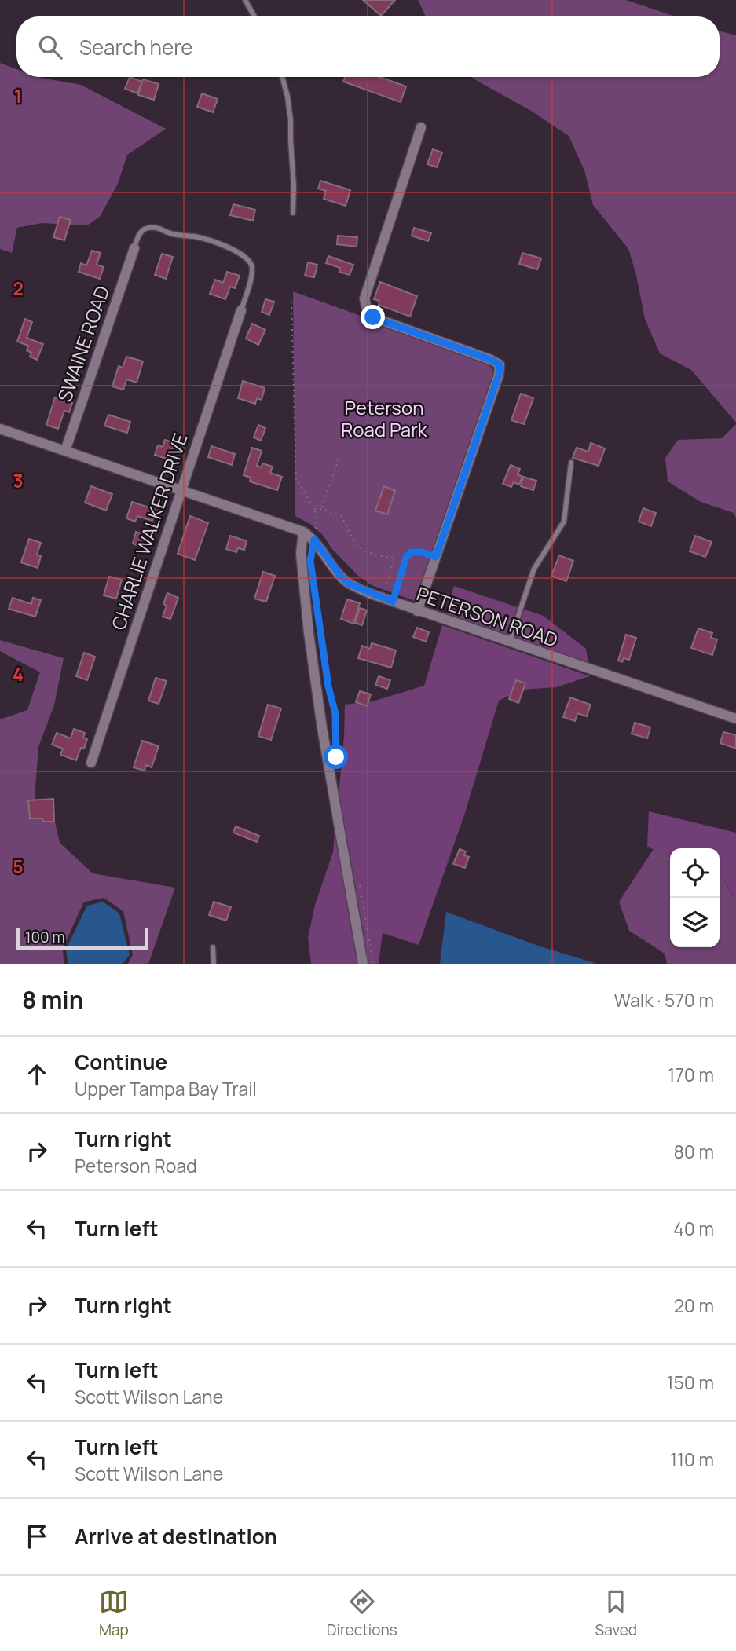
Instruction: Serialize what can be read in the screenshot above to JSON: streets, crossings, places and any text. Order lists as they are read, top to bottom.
{
  "streets": {
    "street": ["SWAINE ROAD", "CHARLIE WALKER DRIVE", "PETERSON ROAD"]
  },
  "crossings": [
    ["SWAINE ROAD", "PETERSON ROAD"],
    ["CHARLIE WALKER DRIVE", "PETERSON ROAD"]
  ],
  "parks": ["Peterson Road Park"],
  "scale_bar": "100 m",
  "page": {
    "search": "Search here",
    "scale": "100 m",
    "heading": ["8 min", "Walk · 570 m"],
    "list": [
      ["Continue", "Upper Tampa Bay Trail", "170 m"],
      ["Turn right", "Peterson Road", "80 m"],
      ["Turn left", "40 m"],
      ["Turn right", "20 m"],
      ["Turn left", "Scott Wilson Lane", "150 m"],
      ["Turn left", "Scott Wilson Lane", "110 m"],
      "Arrive at destination"
    ],
    "nav": ["Map", "Directions", "Saved"]
  },
  "grid": {
    "rows": [
      "1",
      "2",
      "3",
      "4",
      "5"
    ]
  }
}
